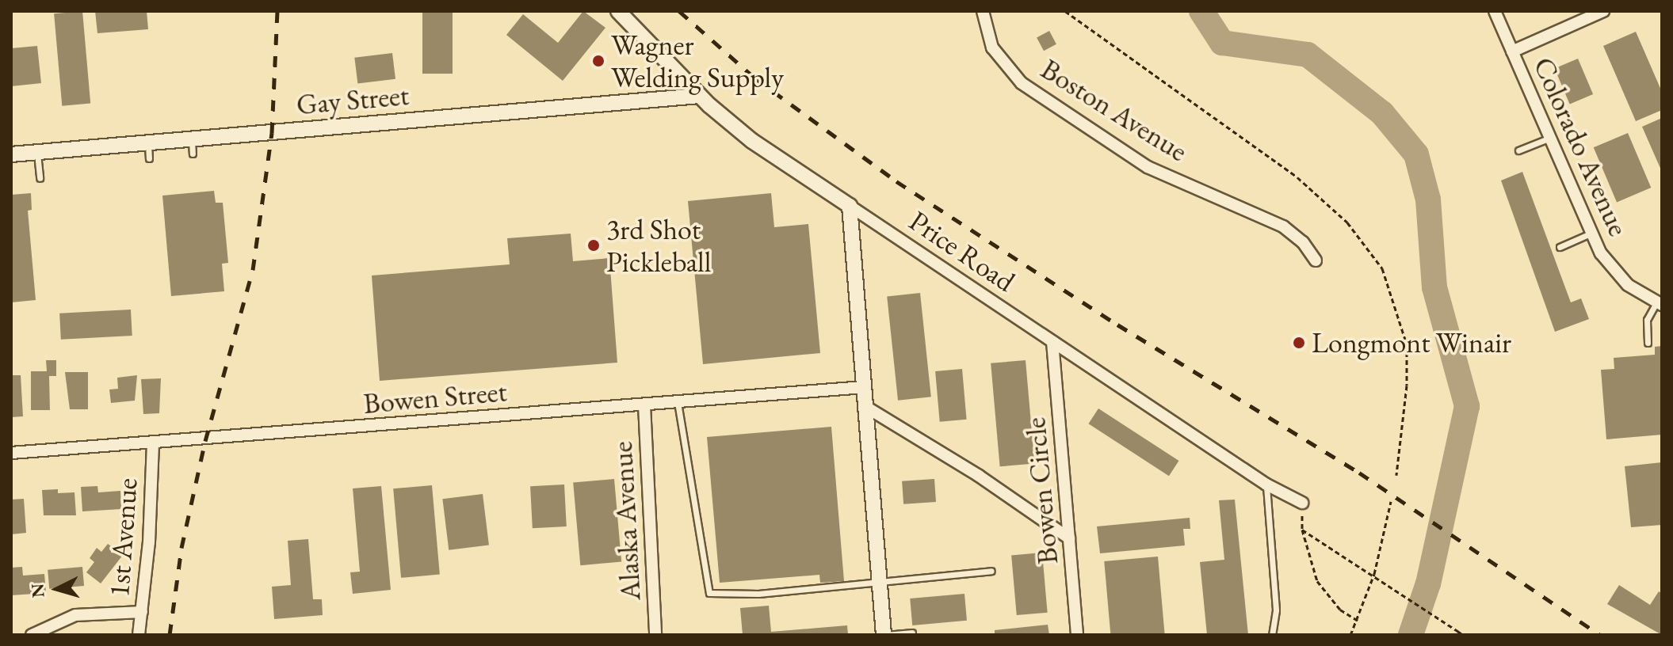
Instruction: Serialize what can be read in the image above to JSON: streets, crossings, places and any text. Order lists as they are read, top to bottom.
{
  "streets": {
    "street": [
      "Gay Street",
      "Boston Avenue",
      "Colorado Avenue",
      "Price Road",
      "Bowen Street",
      "Bowen Circle",
      "Alaska Avenue",
      "1st Avenue"
    ]
  },
  "crossings": [
    ["Gay Street", "Price Road"],
    ["Price Road", "Bowen Circle"],
    ["Bowen Street", "Alaska Avenue"],
    ["Bowen Street", "1st Avenue"]
  ],
  "places": ["Wagner Welding Supply", "3rd Shot Pickleball", "Longmont Winair"],
  "north": "left"
}
